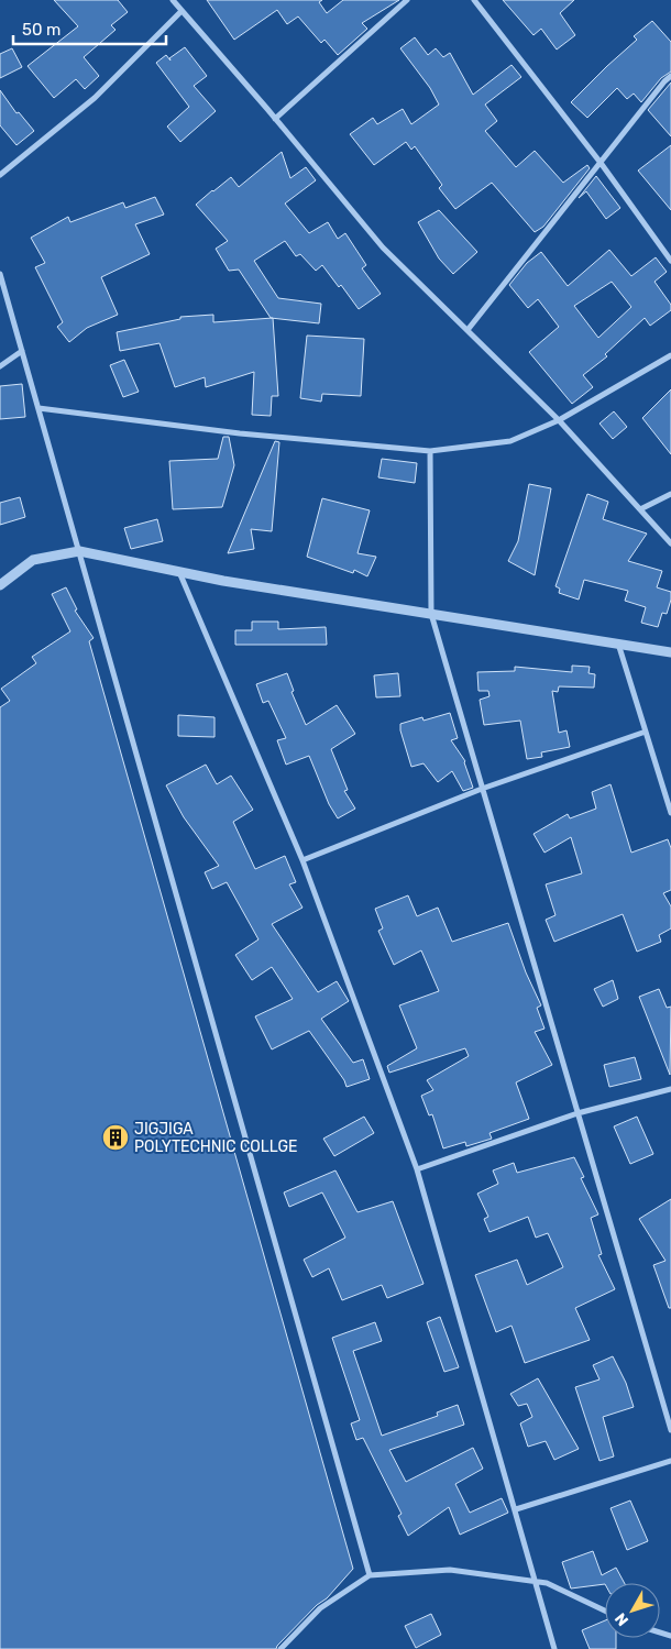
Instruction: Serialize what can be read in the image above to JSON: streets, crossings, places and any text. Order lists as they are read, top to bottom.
{
  "places": {
    "building": ["JIGJIGA POLYTECHNIC COLLGE"]
  },
  "scale_bar": "50 m",
  "north": "bottom left"
}
